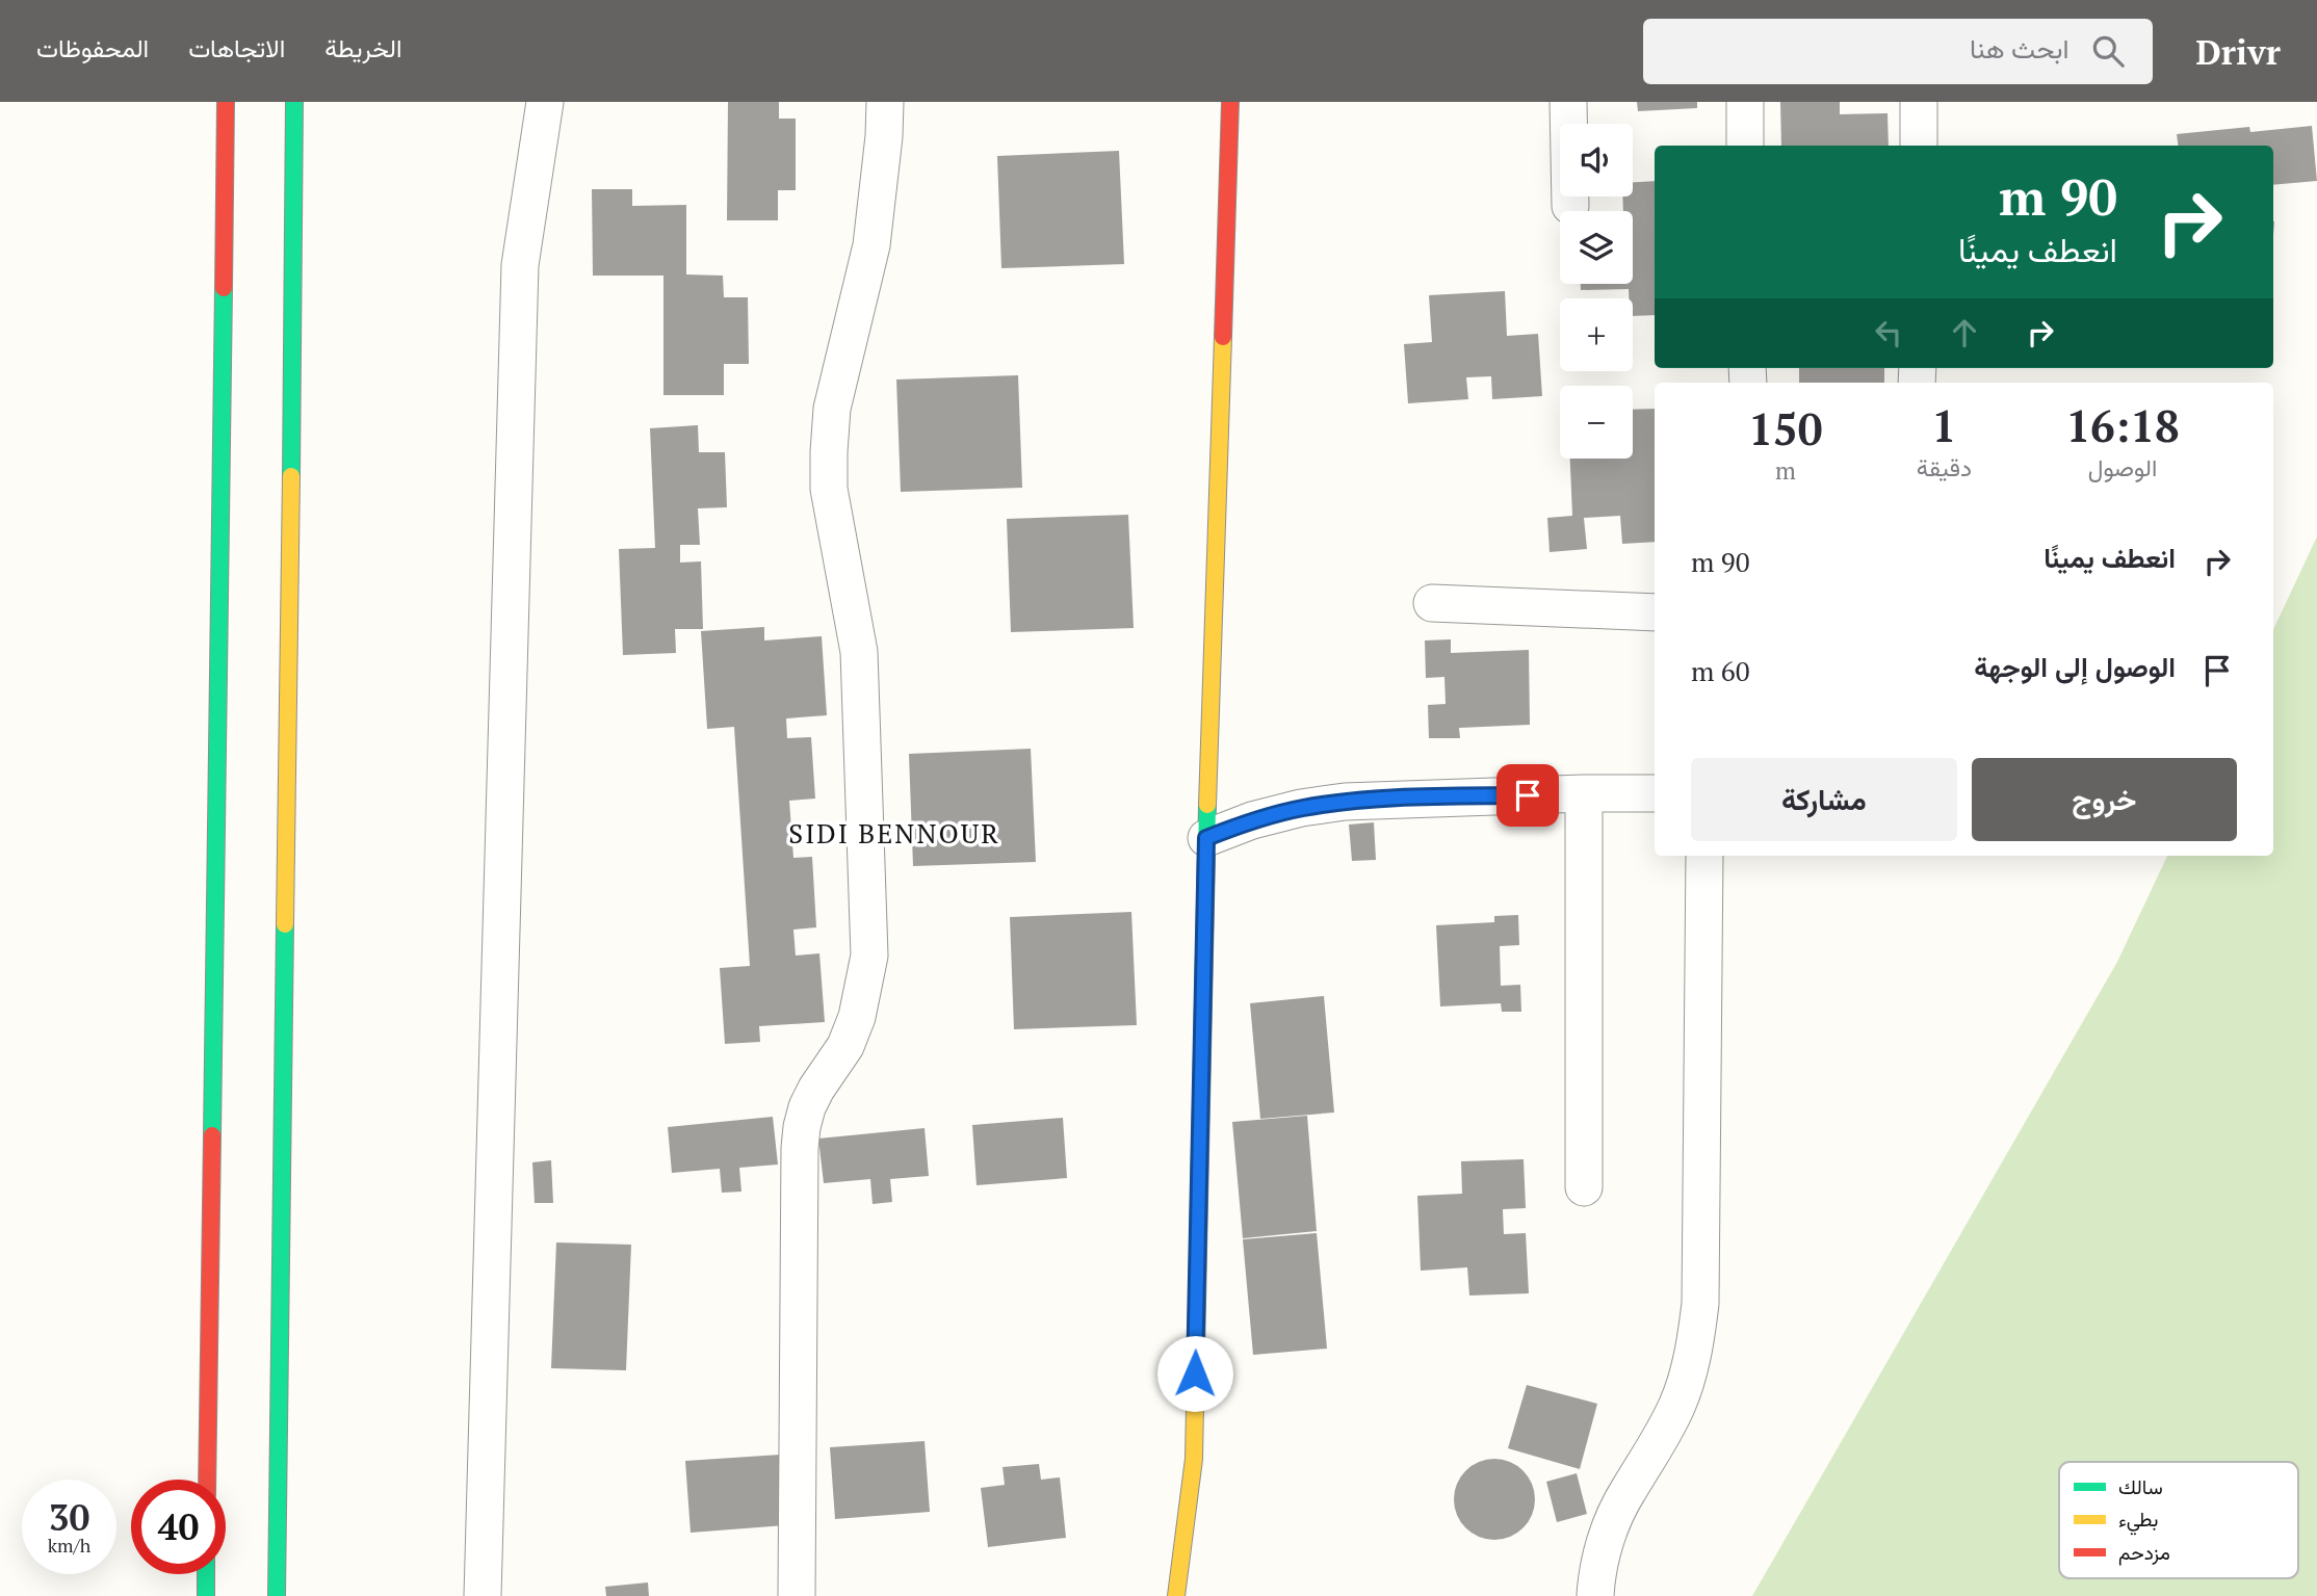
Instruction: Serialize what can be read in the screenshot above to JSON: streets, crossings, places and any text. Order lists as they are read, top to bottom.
{
  "districts": ["SIDI BENNOUR"],
  "legend": ["سالك", "بطيء", "مزدحم"],
  "page": {
    "header": "Drivr",
    "search": "ابحث هنا",
    "nav": ["الخريطة", "الاتجاهات", "المحفوظات"],
    "map_buttons": ["+", "−"],
    "turn": ["90 m", "انعطف يمينًا"],
    "eta": [
      "16:18",
      "الوصول",
      "1",
      "دقيقة",
      "150",
      "m"
    ],
    "list": [
      {
        "name": "انعطف يمينًا",
        "value": "90 m"
      },
      {
        "name": "الوصول إلى الوجهة",
        "value": "60 m"
      }
    ],
    "buttons": ["خروج", "مشاركة"],
    "speed": "30 km/h",
    "limit": "40"
  }
}
